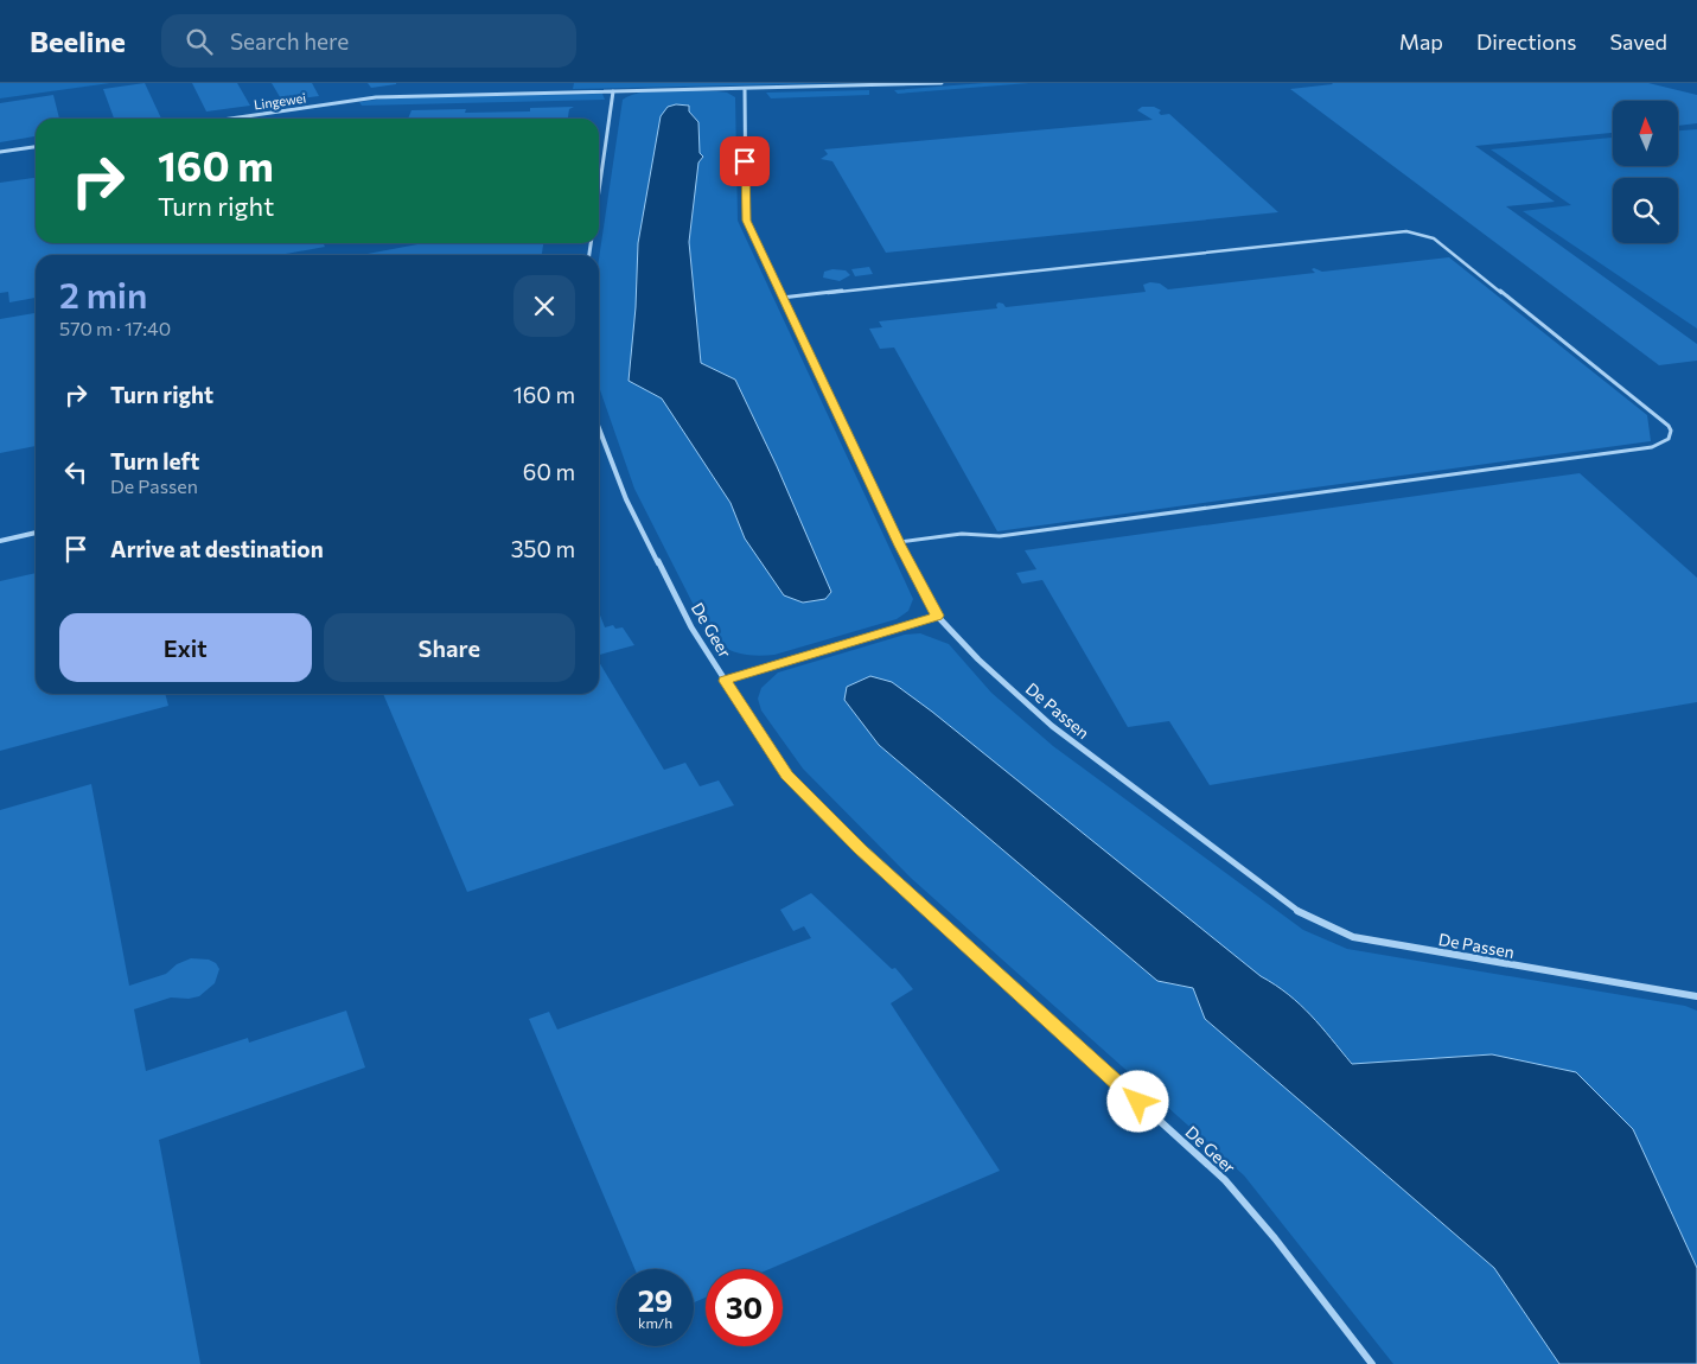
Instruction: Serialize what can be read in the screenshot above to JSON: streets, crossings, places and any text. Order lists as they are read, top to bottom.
{
  "streets": {
    "street": ["Lingewei", "De Geer", "De Passen"]
  },
  "crossings": [
    ["Lingewei", "De Passen"]
  ],
  "north": "top",
  "page": {
    "header": "Beeline",
    "search": "Search here",
    "nav": ["Map", "Directions", "Saved"],
    "turn": ["160 m", "Turn right"],
    "heading": ["2 min", "570 m · 17:40"],
    "list": [
      {
        "name": "Turn right",
        "value": "160 m"
      },
      {
        "name": "Turn left",
        "note": "De Passen",
        "value": "60 m"
      },
      {
        "name": "Arrive at destination",
        "value": "350 m"
      }
    ],
    "buttons": ["Exit", "Share"],
    "speed": "29 km/h",
    "limit": "30"
  }
}
